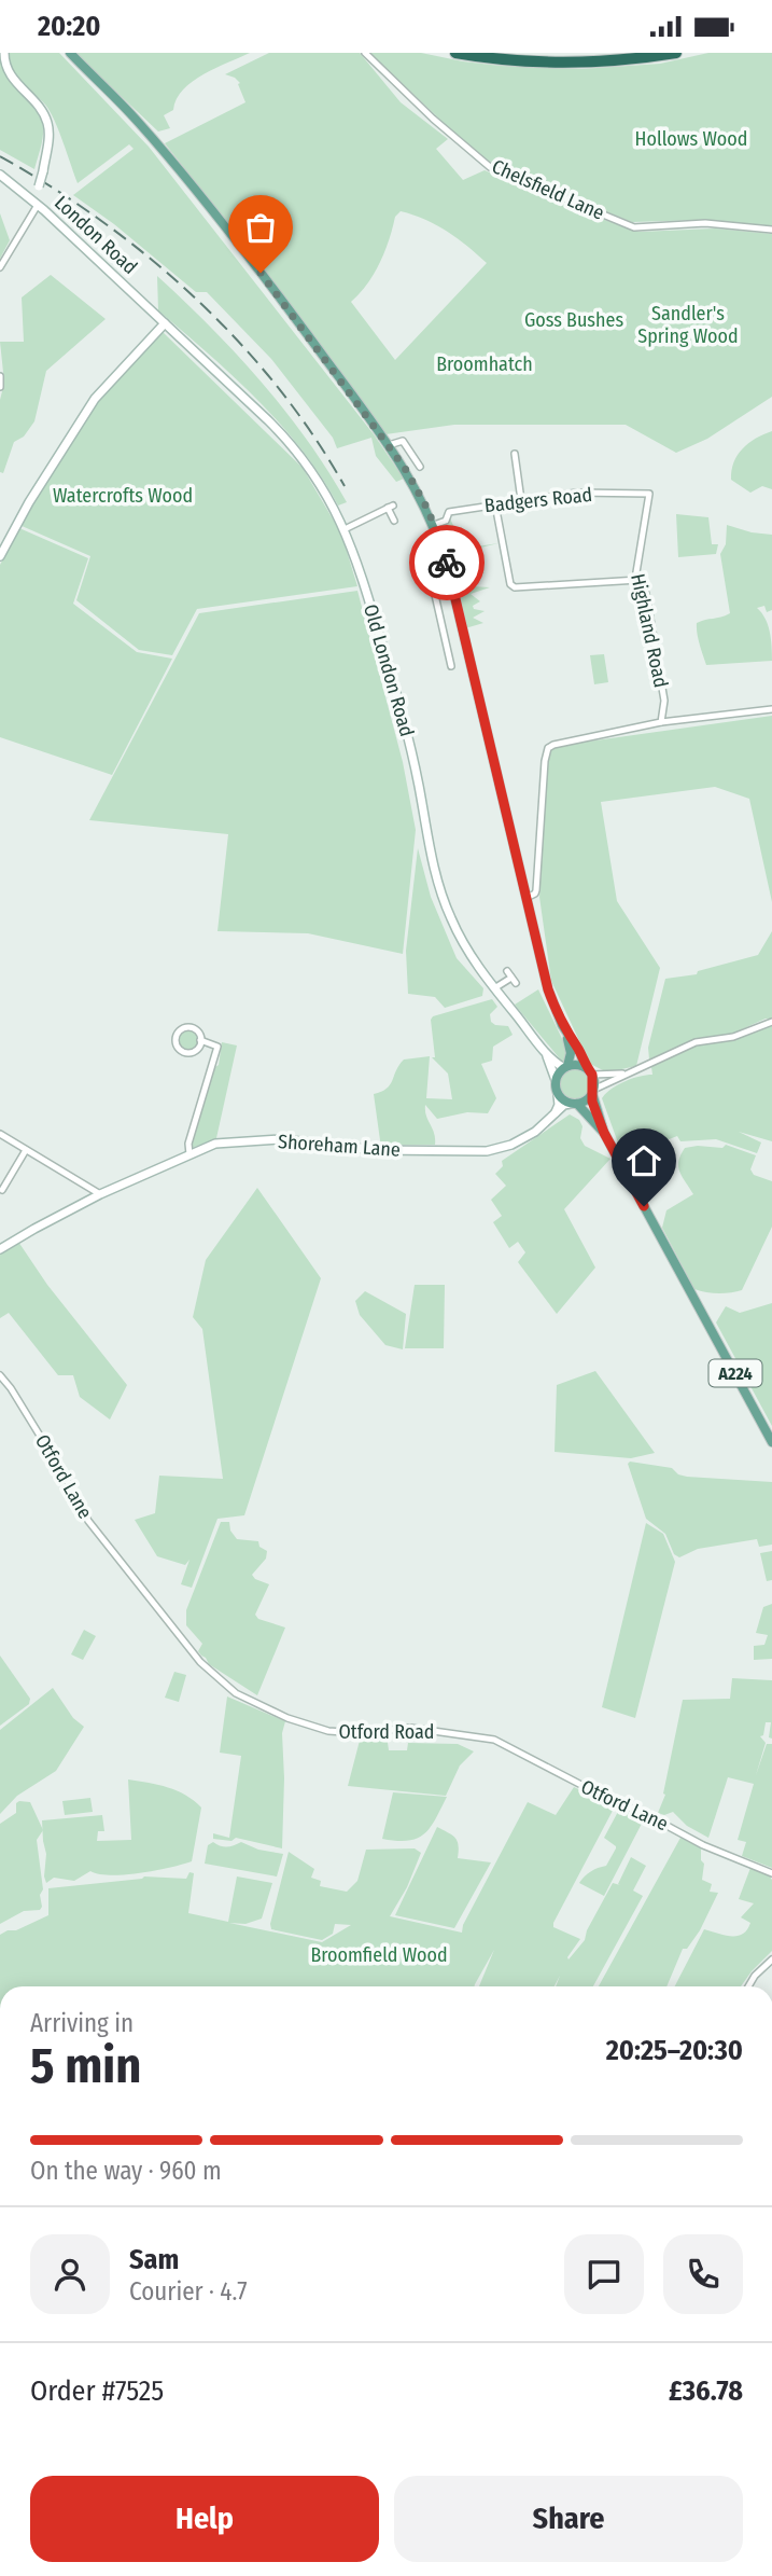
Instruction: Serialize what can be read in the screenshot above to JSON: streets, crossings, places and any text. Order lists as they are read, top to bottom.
{
  "streets": {
    "main road": ["A224"],
    "street": [
      "Chelsfield Lane",
      "London Road",
      "Badgers Road",
      "Highland Road",
      "Old London Road",
      "Shoreham Lane",
      "Otford Lane",
      "Otford Road"
    ]
  },
  "crossings": [
    ["London Road", "Old London Road"],
    ["Badgers Road", "Highland Road"],
    ["Old London Road", "Shoreham Lane"],
    ["Old London Road", "A224"],
    ["Shoreham Lane", "A224"],
    ["Otford Lane", "Otford Road"]
  ],
  "parks": [
    "Hollows Wood",
    "Sandler's Spring Wood",
    "Goss Bushes",
    "Broomhatch",
    "Watercrofts Wood",
    "Broomfield Wood"
  ],
  "page": {
    "status": "20:20",
    "heading": ["5 min", "Arriving in", "20:25–20:30"],
    "panel": [
      "Sam",
      "Courier · 4.7",
      "Order #7525",
      "£36.78"
    ],
    "bar": "On the way · 960 m",
    "buttons": ["Help", "Share"]
  }
}
